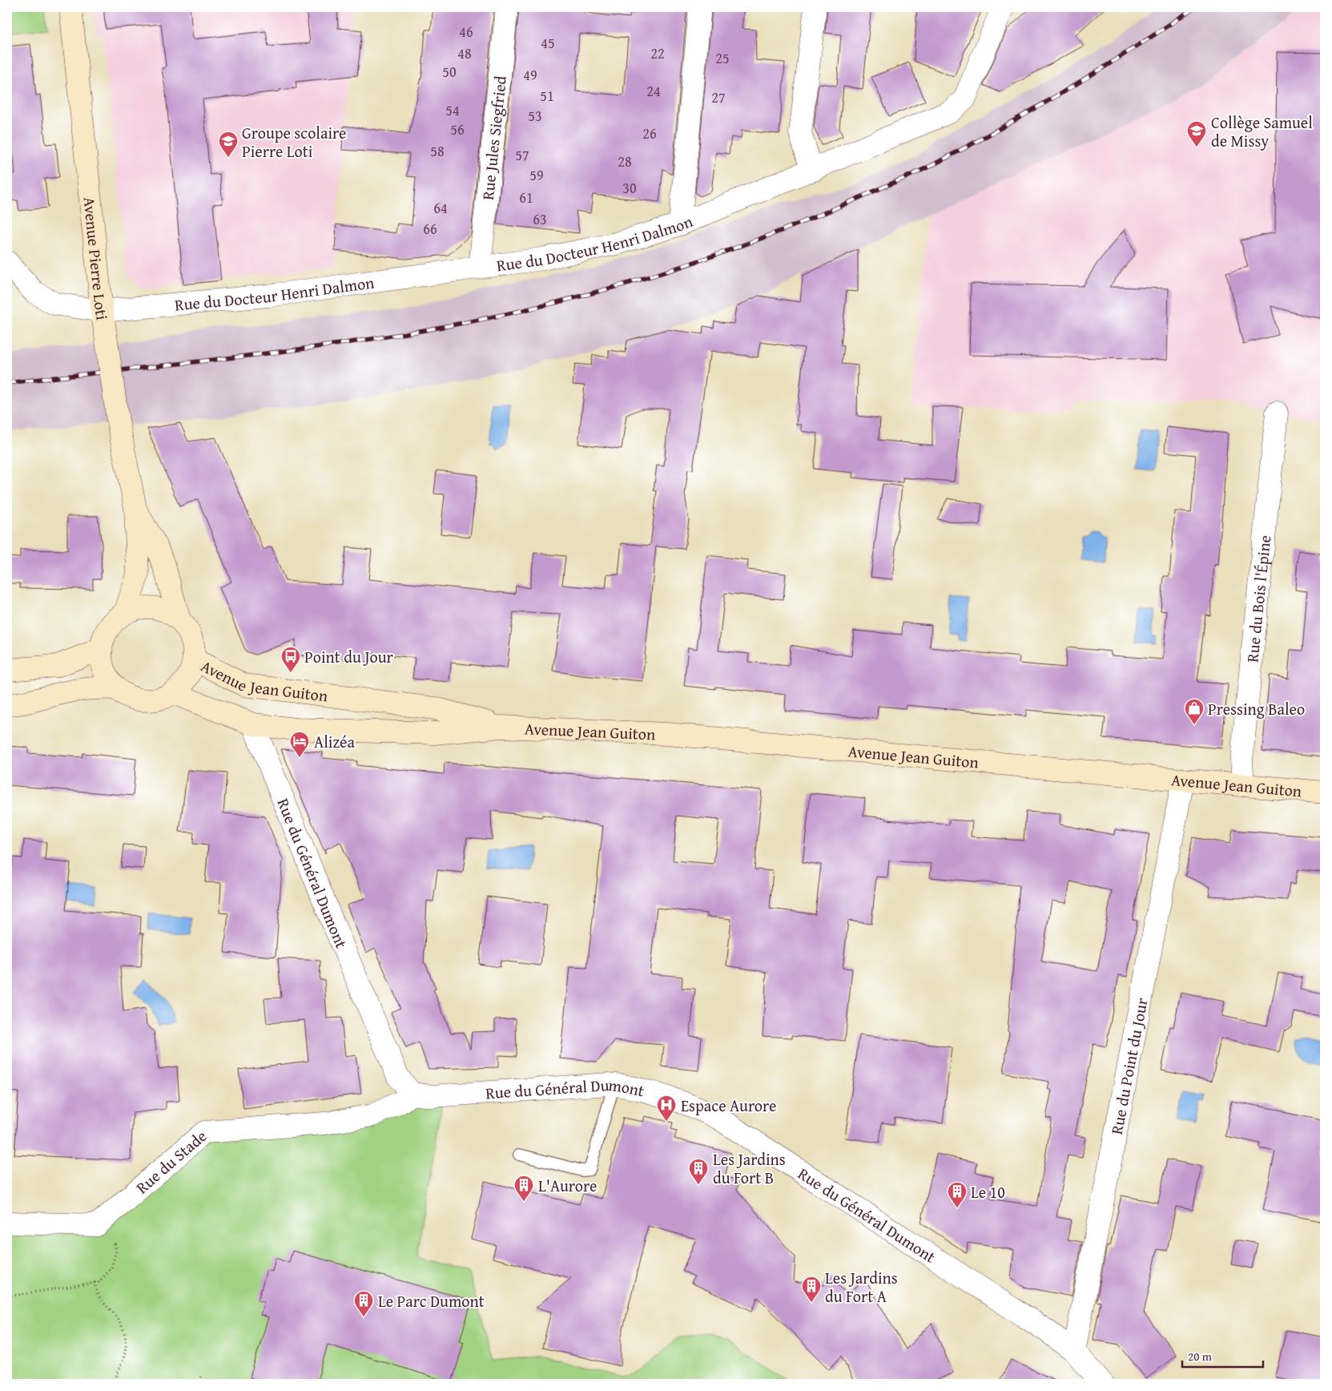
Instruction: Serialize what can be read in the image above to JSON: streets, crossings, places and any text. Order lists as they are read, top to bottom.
{
  "streets": {
    "main road": ["Avenue Pierre Loti", "Avenue Jean Guiton"],
    "street": [
      "Rue Jules Siegfried",
      "Rue du Docteur Henri Dalmon",
      "Rue du Bois l'Épine",
      "Rue du Général Dumont",
      "Rue du Point du Jour",
      "Rue du Stade"
    ]
  },
  "crossings": [
    ["Rue Jules Siegfried", "Rue du Docteur Henri Dalmon"],
    ["Rue du Docteur Henri Dalmon", "Avenue Pierre Loti"],
    ["Avenue Pierre Loti", "Avenue Jean Guiton"],
    ["Rue du Bois l'Épine", "Avenue Jean Guiton"],
    ["Avenue Jean Guiton", "Rue du Général Dumont"],
    ["Avenue Jean Guiton", "Rue du Point du Jour"],
    ["Rue du Général Dumont", "Rue du Point du Jour"],
    ["Rue du Général Dumont", "Rue du Stade"]
  ],
  "places": {
    "school or university": ["Collège Samuel de Missy", "Groupe scolaire Pierre Loti"],
    "bus stop": ["Point du Jour"],
    "shop": ["Pressing Baleo"],
    "hotel": ["Alizéa"],
    "hospital": ["Espace Aurore"],
    "building": [
      "Les Jardins du Fort B",
      "L'Aurore",
      "Le 10",
      "Les Jardins du Fort A",
      "Le Parc Dumont"
    ]
  },
  "house_numbers": [
    "46",
    "45",
    "48",
    "22",
    "25",
    "50",
    "49",
    "24",
    "51",
    "27",
    "54",
    "53",
    "56",
    "26",
    "58",
    "57",
    "28",
    "59",
    "30",
    "61",
    "64",
    "63",
    "66"
  ],
  "scale_bar": "20 m"
}
